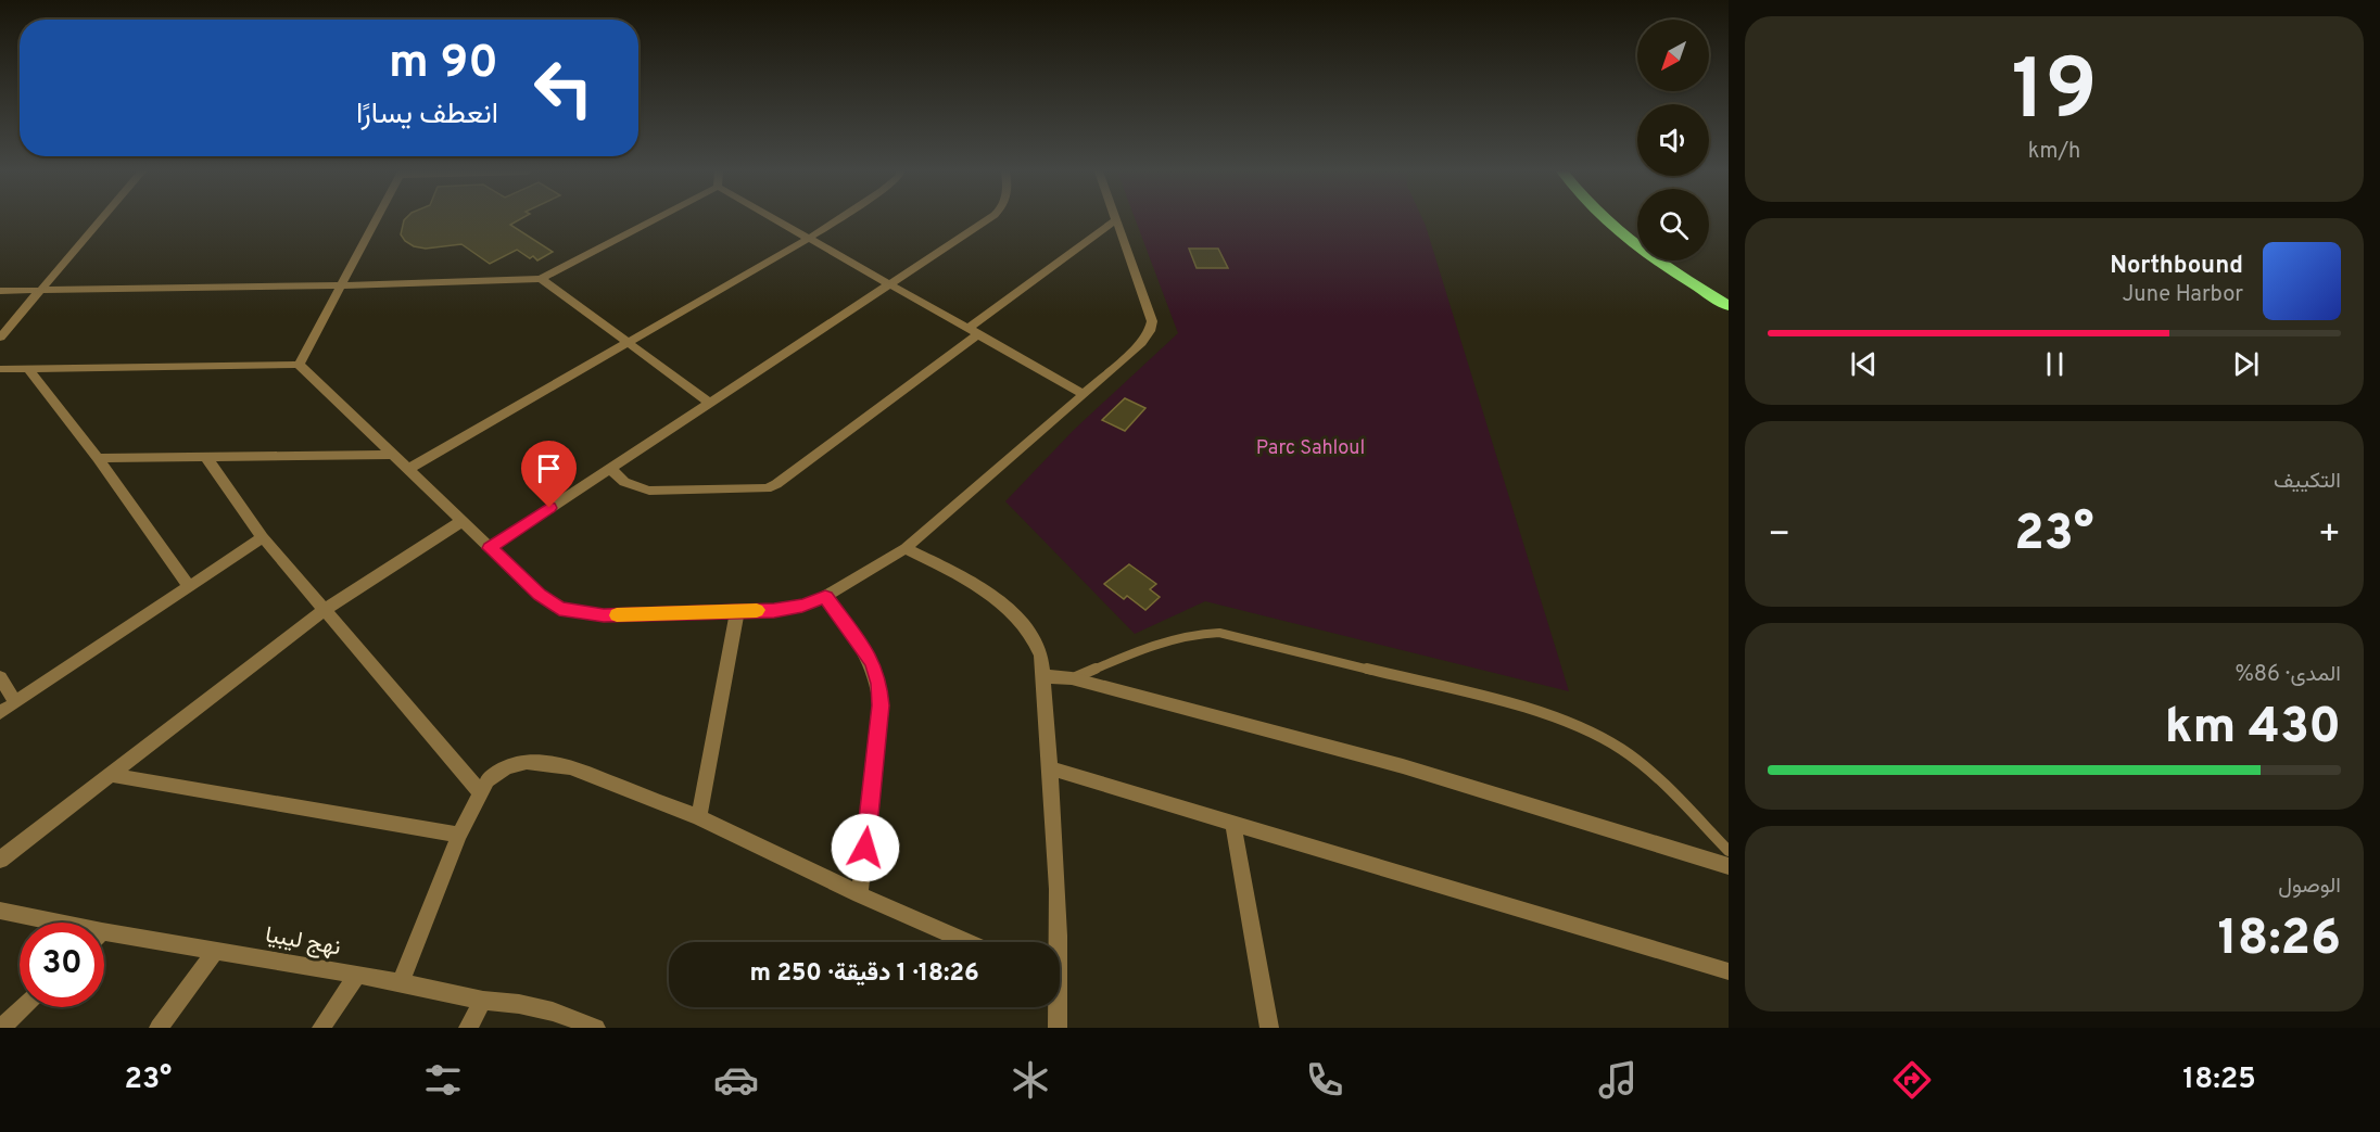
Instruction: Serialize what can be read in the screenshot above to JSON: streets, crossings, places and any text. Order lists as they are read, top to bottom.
{
  "streets": {
    "street": ["نهج ليبيا"]
  },
  "parks": ["Parc Sahloul"],
  "north": "bottom left",
  "page": {
    "tile": [
      ["19", "km/h"],
      "التكييف",
      ["المدى · 86%", "430 km"],
      ["الوصول", "18:26"]
    ],
    "turn": ["90 m", "انعطف يسارًا"],
    "song": ["Northbound", "June Harbor"],
    "heat": ["−", "23°", "+"],
    "limit": "30",
    "trip": "18:26 · 1 دقيقة · 250 m",
    "tabs": ["18:25", "23°"]
  }
}
